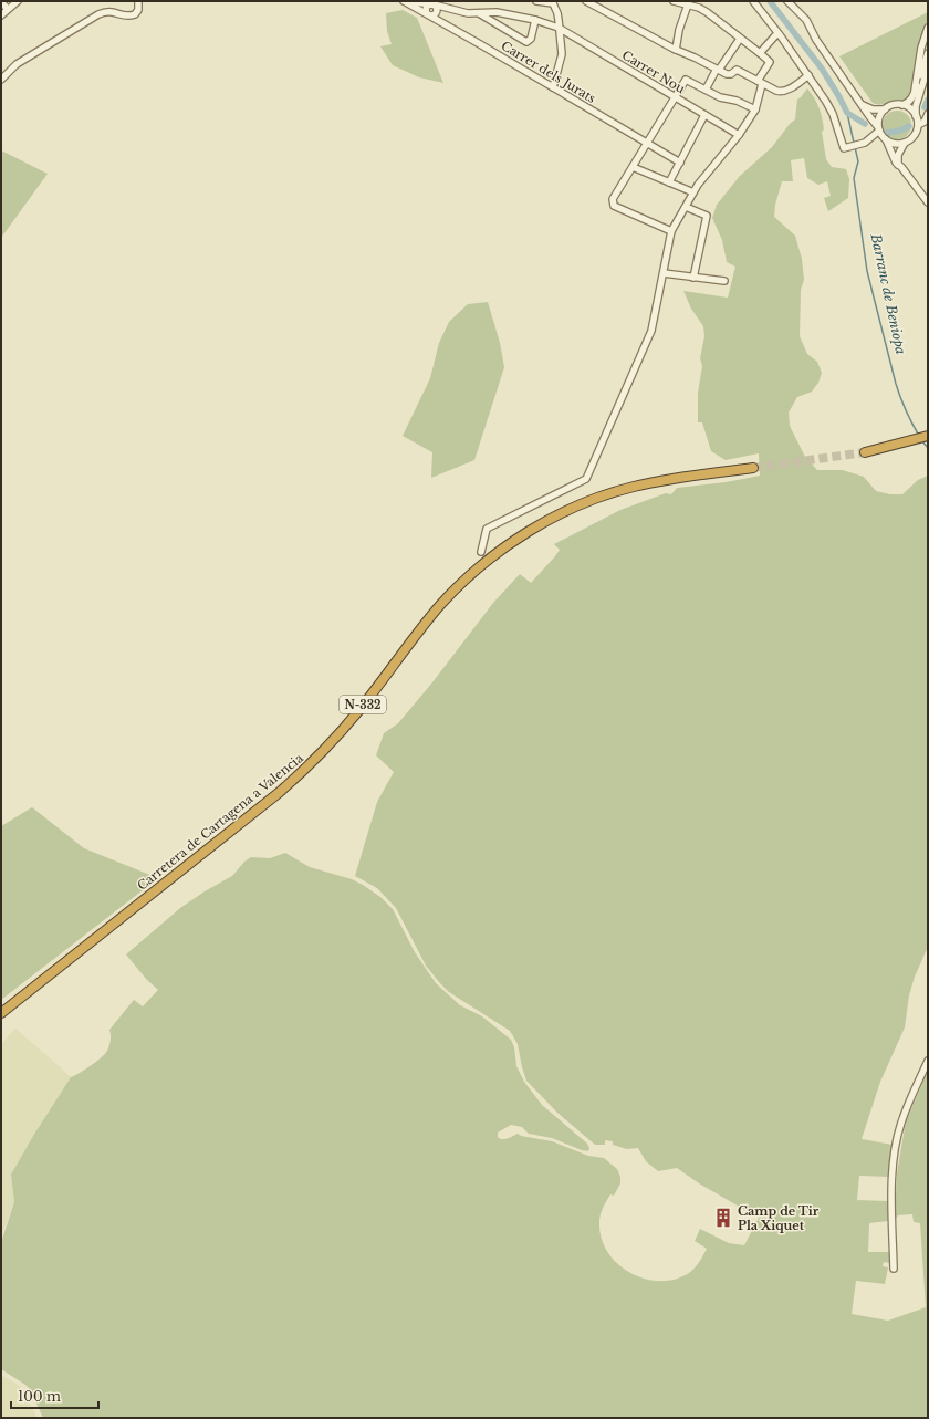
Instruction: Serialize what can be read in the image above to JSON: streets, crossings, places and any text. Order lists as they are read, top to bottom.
{
  "streets": {
    "highway": ["N-332", "Carretera de Cartagena a Valencia"],
    "street": ["Carrer dels Jurats", "Carrer Nou"]
  },
  "crossings": [
    ["Carrer dels Jurats", "Carrer Nou"]
  ],
  "water": ["Barranc de Beniopa"],
  "places": {
    "building": ["Camp de Tir Pla Xiquet"]
  },
  "scale_bar": "100 m"
}
